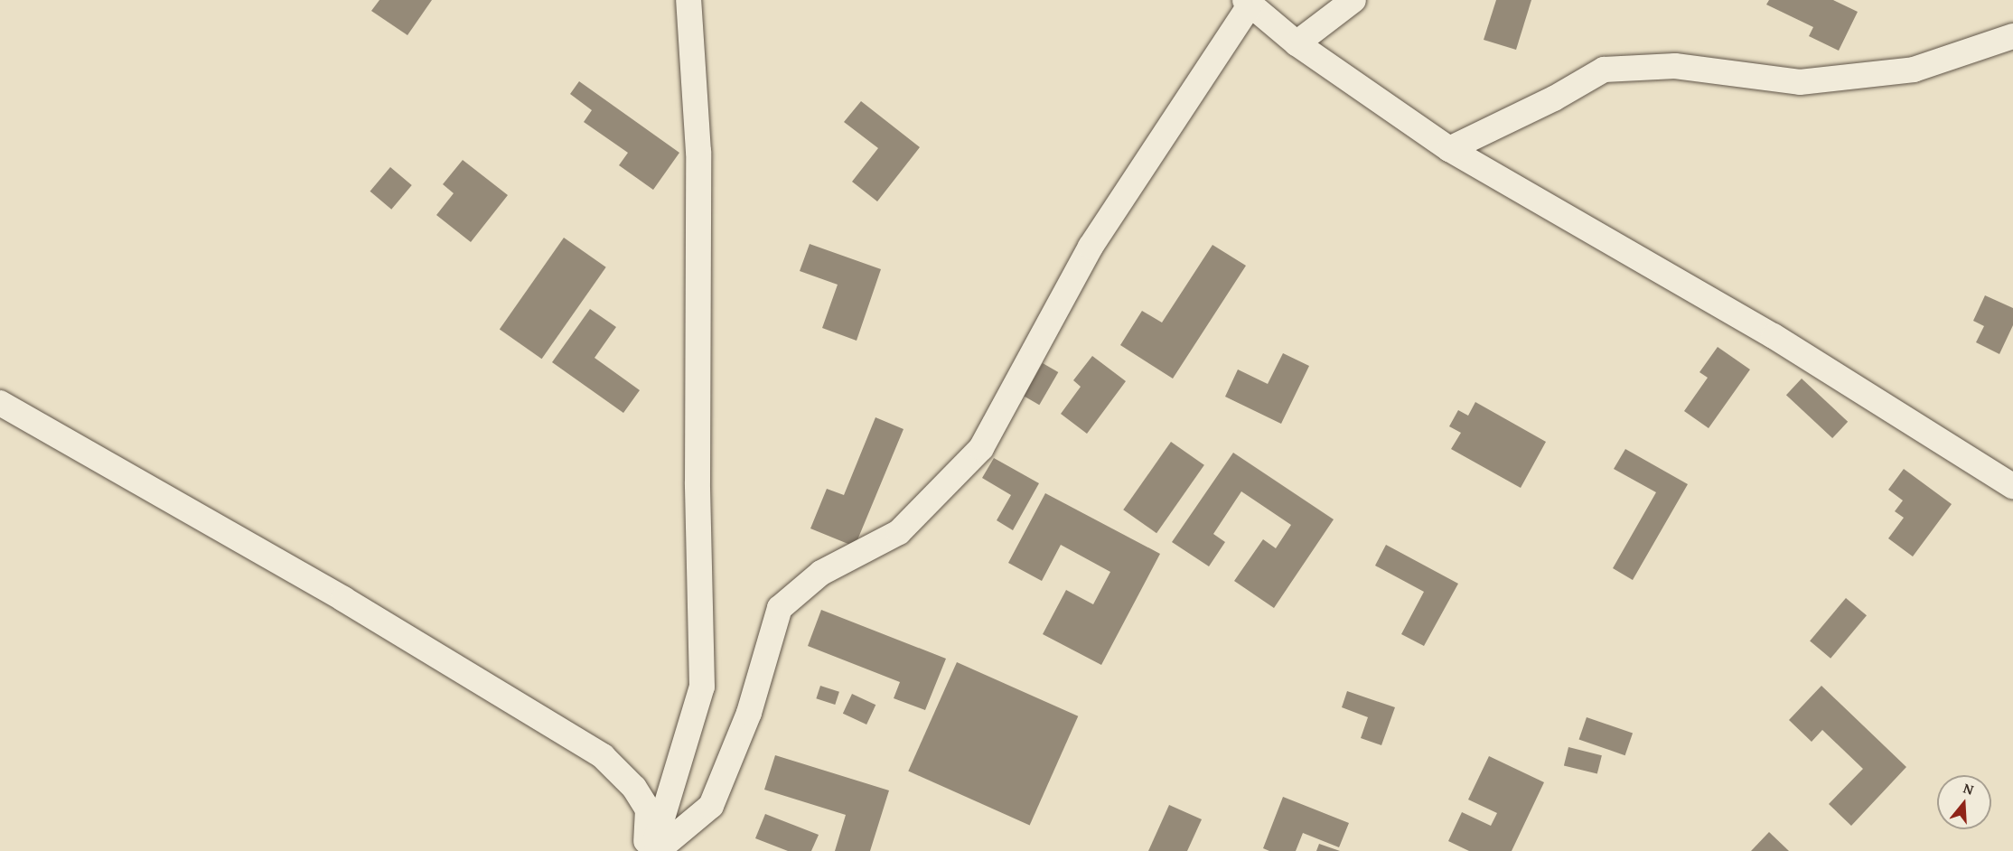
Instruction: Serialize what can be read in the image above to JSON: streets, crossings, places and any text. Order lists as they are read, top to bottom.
{
  "north": "top"
}
